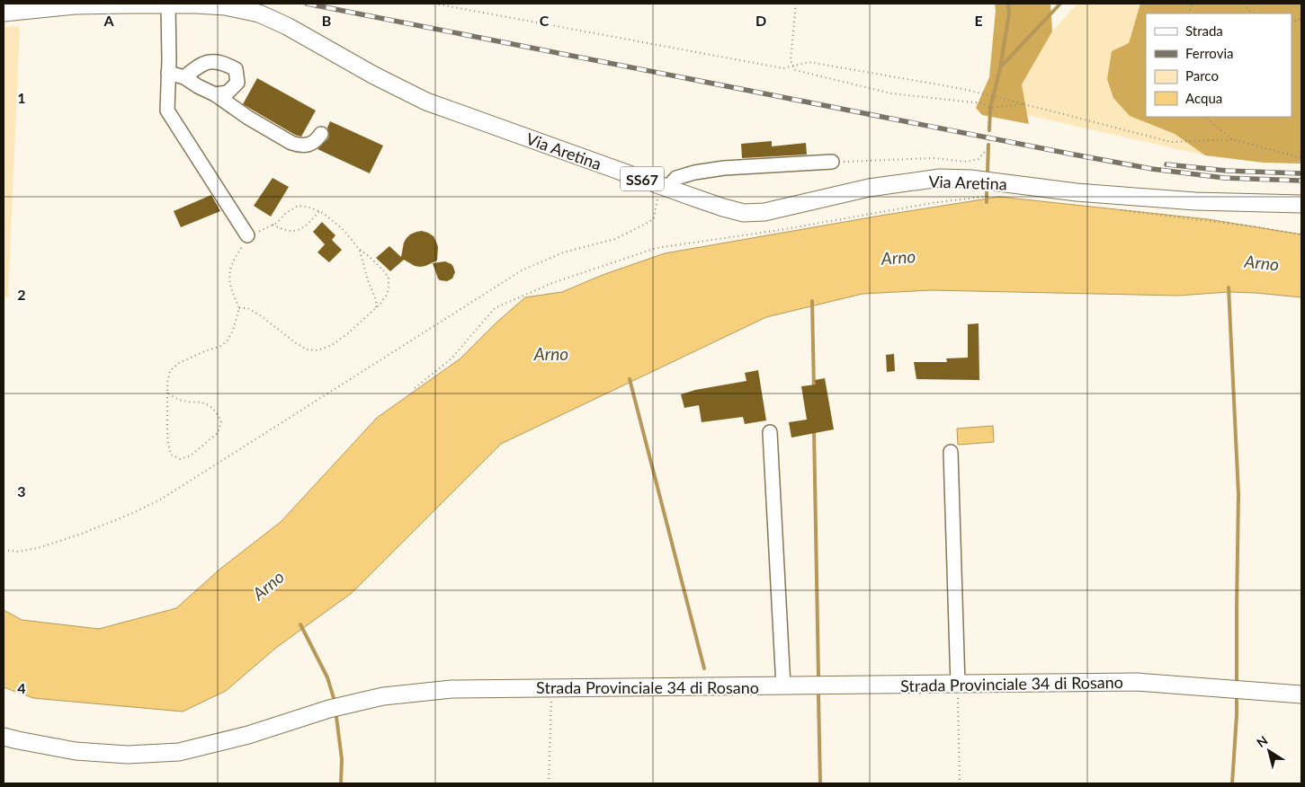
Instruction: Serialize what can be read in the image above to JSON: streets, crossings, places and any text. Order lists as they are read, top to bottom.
{
  "streets": {
    "main road": ["Via Aretina", "SS67", "Strada Provinciale 34 di Rosano"]
  },
  "water": ["Arno"],
  "legend": [
    "Strada",
    "Ferrovia",
    "Parco",
    "Acqua"
  ],
  "north": "top left",
  "grid": {
    "columns": [
      "A",
      "B",
      "C",
      "D",
      "E"
    ],
    "rows": [
      "1",
      "2",
      "3",
      "4"
    ]
  }
}
